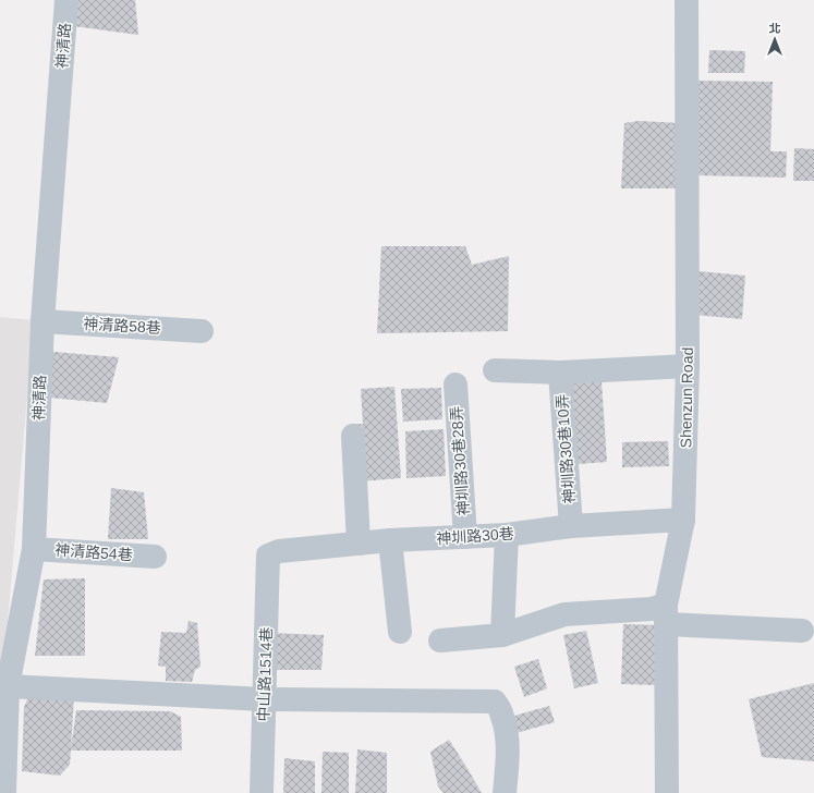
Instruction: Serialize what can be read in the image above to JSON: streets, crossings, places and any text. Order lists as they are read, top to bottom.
{
  "streets": {
    "street": [
      "神清路",
      "神清路58巷",
      "Shenzun Road",
      "神圳路30巷10弄",
      "神圳路30巷28弄",
      "神圳路30巷",
      "神清路54巷",
      "中山路1514巷"
    ]
  },
  "crossings": [
    ["神清路", "神清路58巷"],
    ["神清路", "神清路54巷"],
    ["Shenzun Road", "神圳路30巷"],
    ["神圳路30巷10弄", "神圳路30巷"],
    ["神圳路30巷28弄", "神圳路30巷"],
    ["神圳路30巷", "中山路1514巷"]
  ],
  "north": "top"
}
